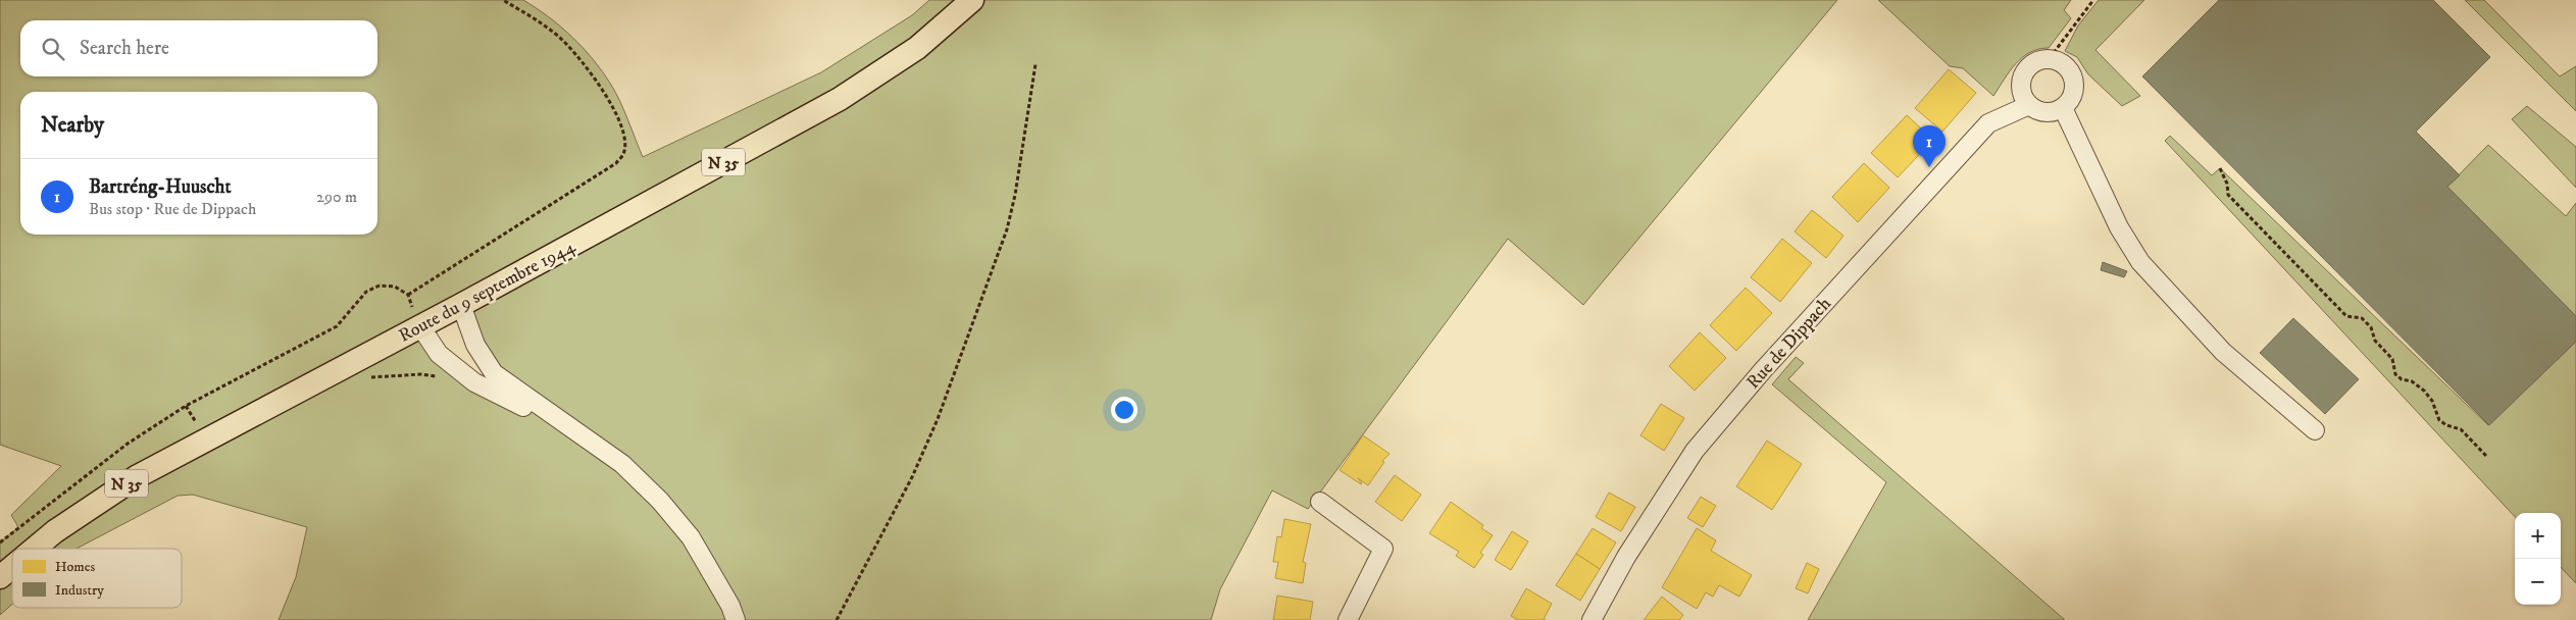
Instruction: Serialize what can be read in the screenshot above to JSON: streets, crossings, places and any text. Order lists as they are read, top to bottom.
{
  "streets": {
    "main road": ["N 35", "Route du 9 septembre 1944"],
    "street": ["Rue de Dippach"]
  },
  "legend": ["Homes", "Industry"],
  "page": {
    "search": "Search here",
    "heading": "Nearby",
    "pins": "1",
    "list": [
      {
        "mark": "1",
        "name": "Bartréng-Huuscht",
        "note": "Bus stop · Rue de Dippach",
        "value": "290 m"
      }
    ],
    "map_buttons": ["+", "−"]
  }
}
